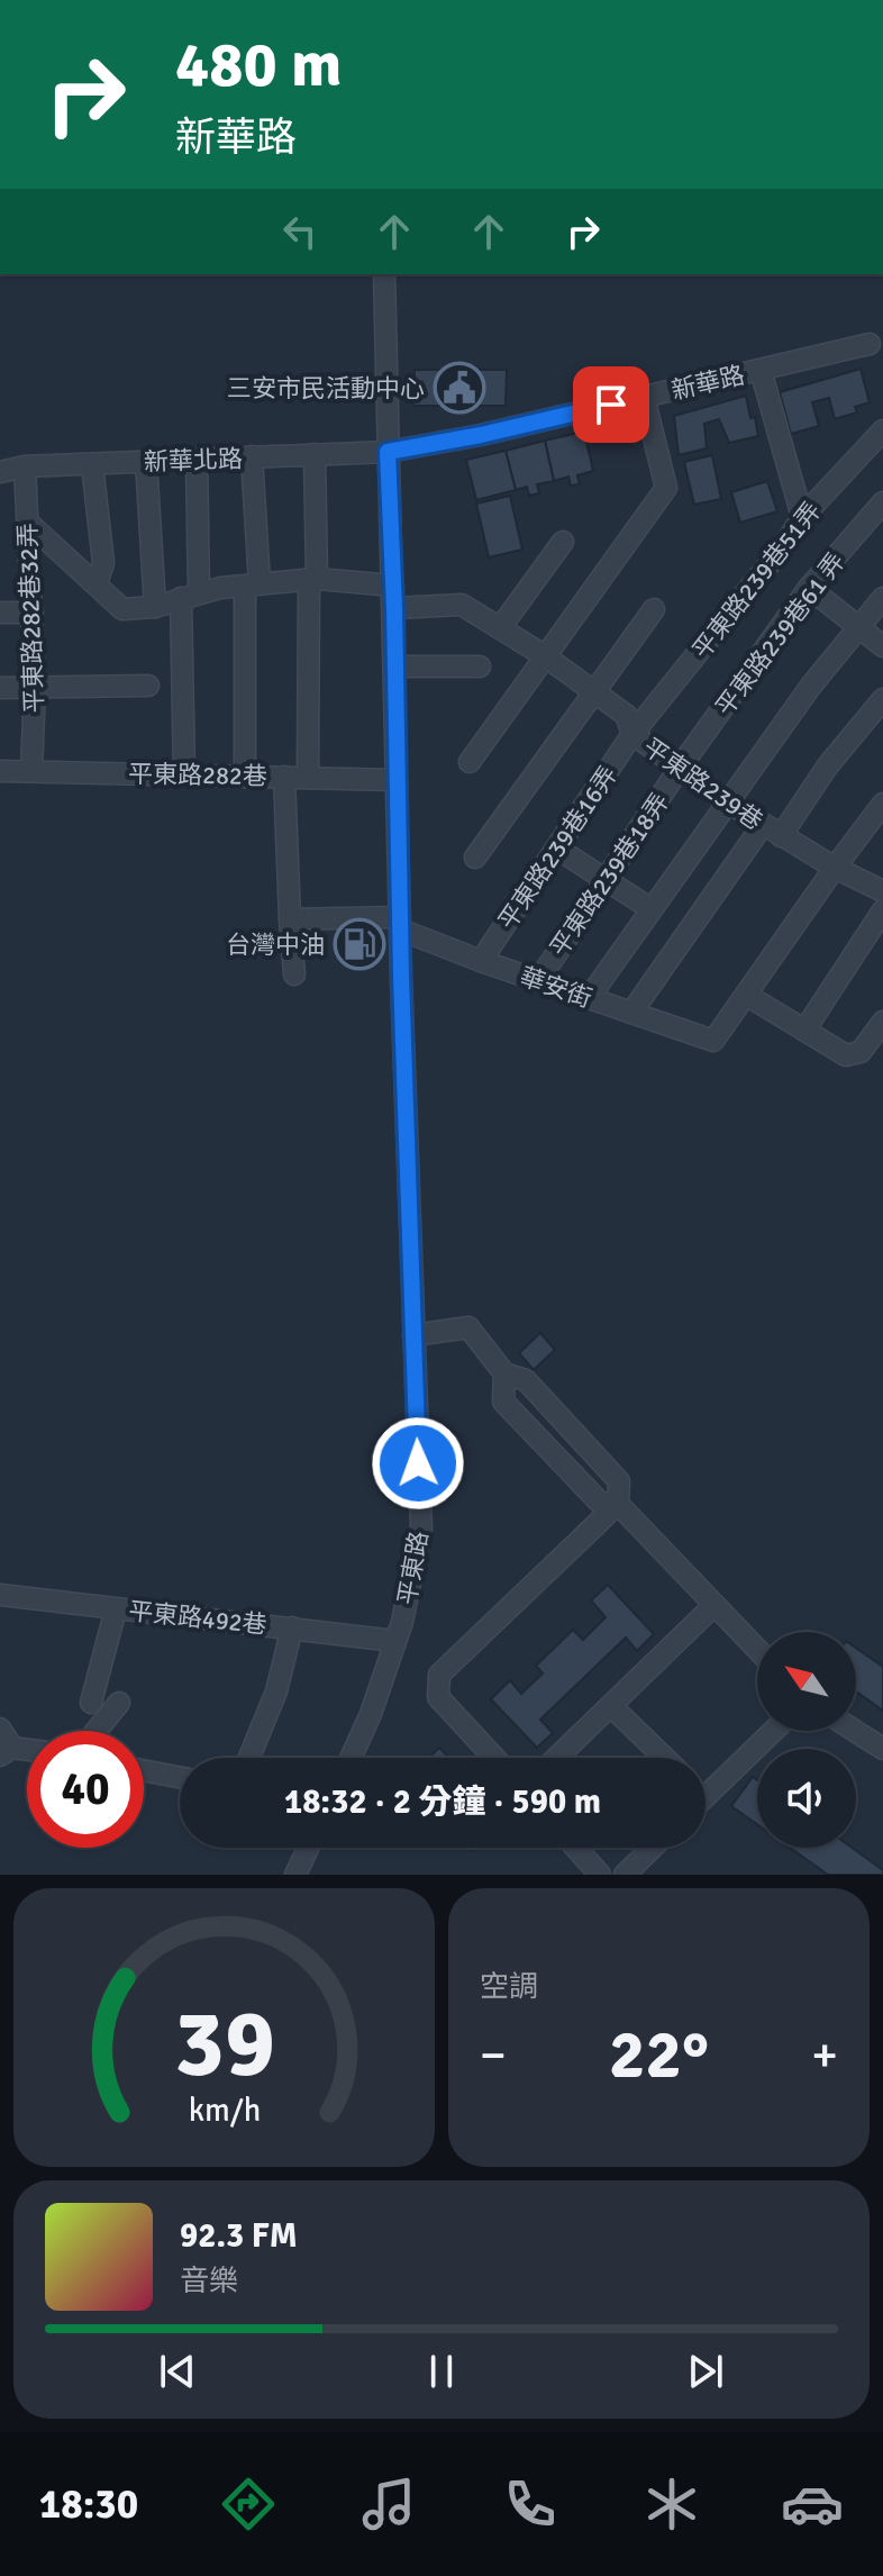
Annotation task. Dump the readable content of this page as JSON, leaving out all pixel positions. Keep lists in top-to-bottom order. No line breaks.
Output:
{"streets":{"street":["新華路","新華北路","平東路239巷51弄","平東路282巷32弄","平東路239巷61 弄","平東路282巷","平東路239巷","平東路239巷16弄","平東路239巷18弄","華安街","平東路","平東路492巷"]},"crossings":[["新華路","新華北路"],["新華路","平東路"],["新華北路","平東路282巷32弄"],["新華北路","平東路"],["平東路239巷51弄","平東路239巷"],["平東路239巷51弄","平東路239巷16弄"],["平東路282巷32弄","平東路282巷"],["平東路239巷61 弄","平東路239巷"],["平東路239巷61 弄","平東路239巷18弄"],["平東路282巷","平東路"],["平東路239巷","平東路239巷16弄"],["平東路239巷","平東路239巷18弄"],["平東路239巷","平東路"],["平東路239巷16弄","華安街"],["平東路239巷18弄","華安街"],["華安街","平東路"],["平東路","平東路492巷"]],"places":{"public building":["三安市民活動中心"],"fuel station":["台灣中油"]},"north":"top left","page":{"turn":["480 m","新華路"],"limit":"40","trip":"18:32 · 2 分鐘 · 590 m","tile":"空調","heat":["−","22°","+"],"song":["92.3 FM","音樂"],"tabs":"18:30","gauge":["39","km/h"]}}
